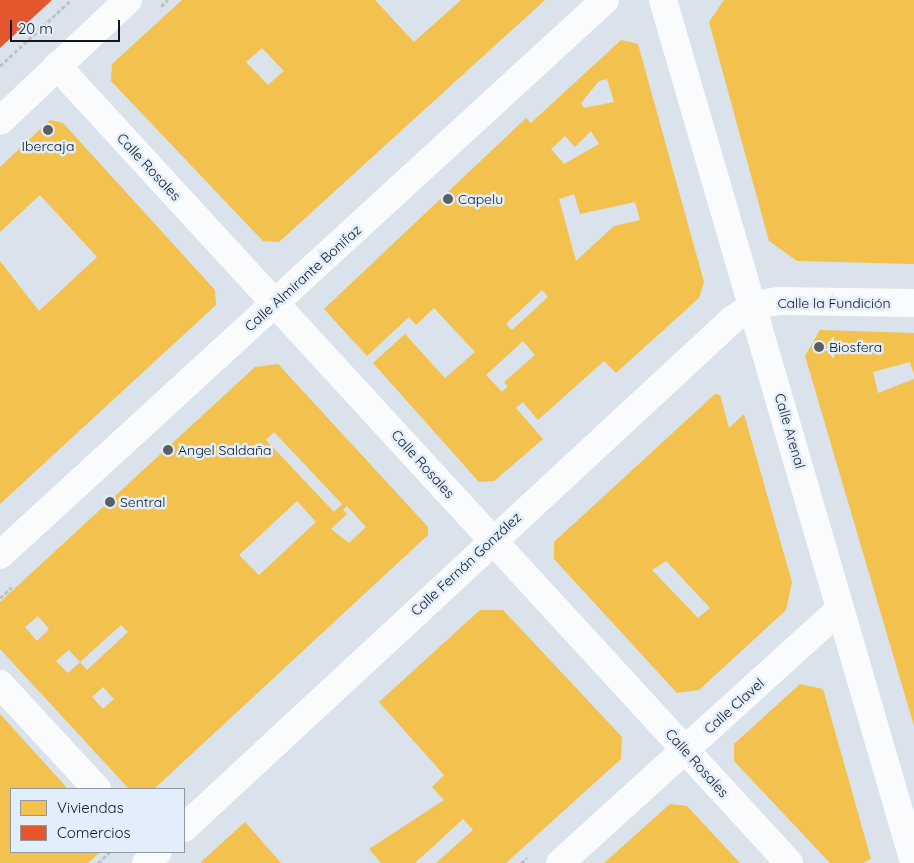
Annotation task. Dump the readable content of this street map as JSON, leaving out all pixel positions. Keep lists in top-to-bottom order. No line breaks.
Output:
{"streets":{"street":["Calle Rosales","Calle Almirante Bonifaz","Calle la Fundición","Calle Arenal","Calle Fernán González","Calle Clavel"]},"crossings":[["Calle Rosales","Calle Almirante Bonifaz"],["Calle Rosales","Calle Fernán González"],["Calle Rosales","Calle Clavel"],["Calle la Fundición","Calle Arenal"],["Calle la Fundición","Calle Fernán González"],["Calle Arenal","Calle Fernán González"],["Calle Arenal","Calle Clavel"]],"places":["Ibercaja","Capelu","Biosfera","Angel Saldaña","Sentral"],"legend":["Viviendas","Comercios"],"scale_bar":"20 m"}
